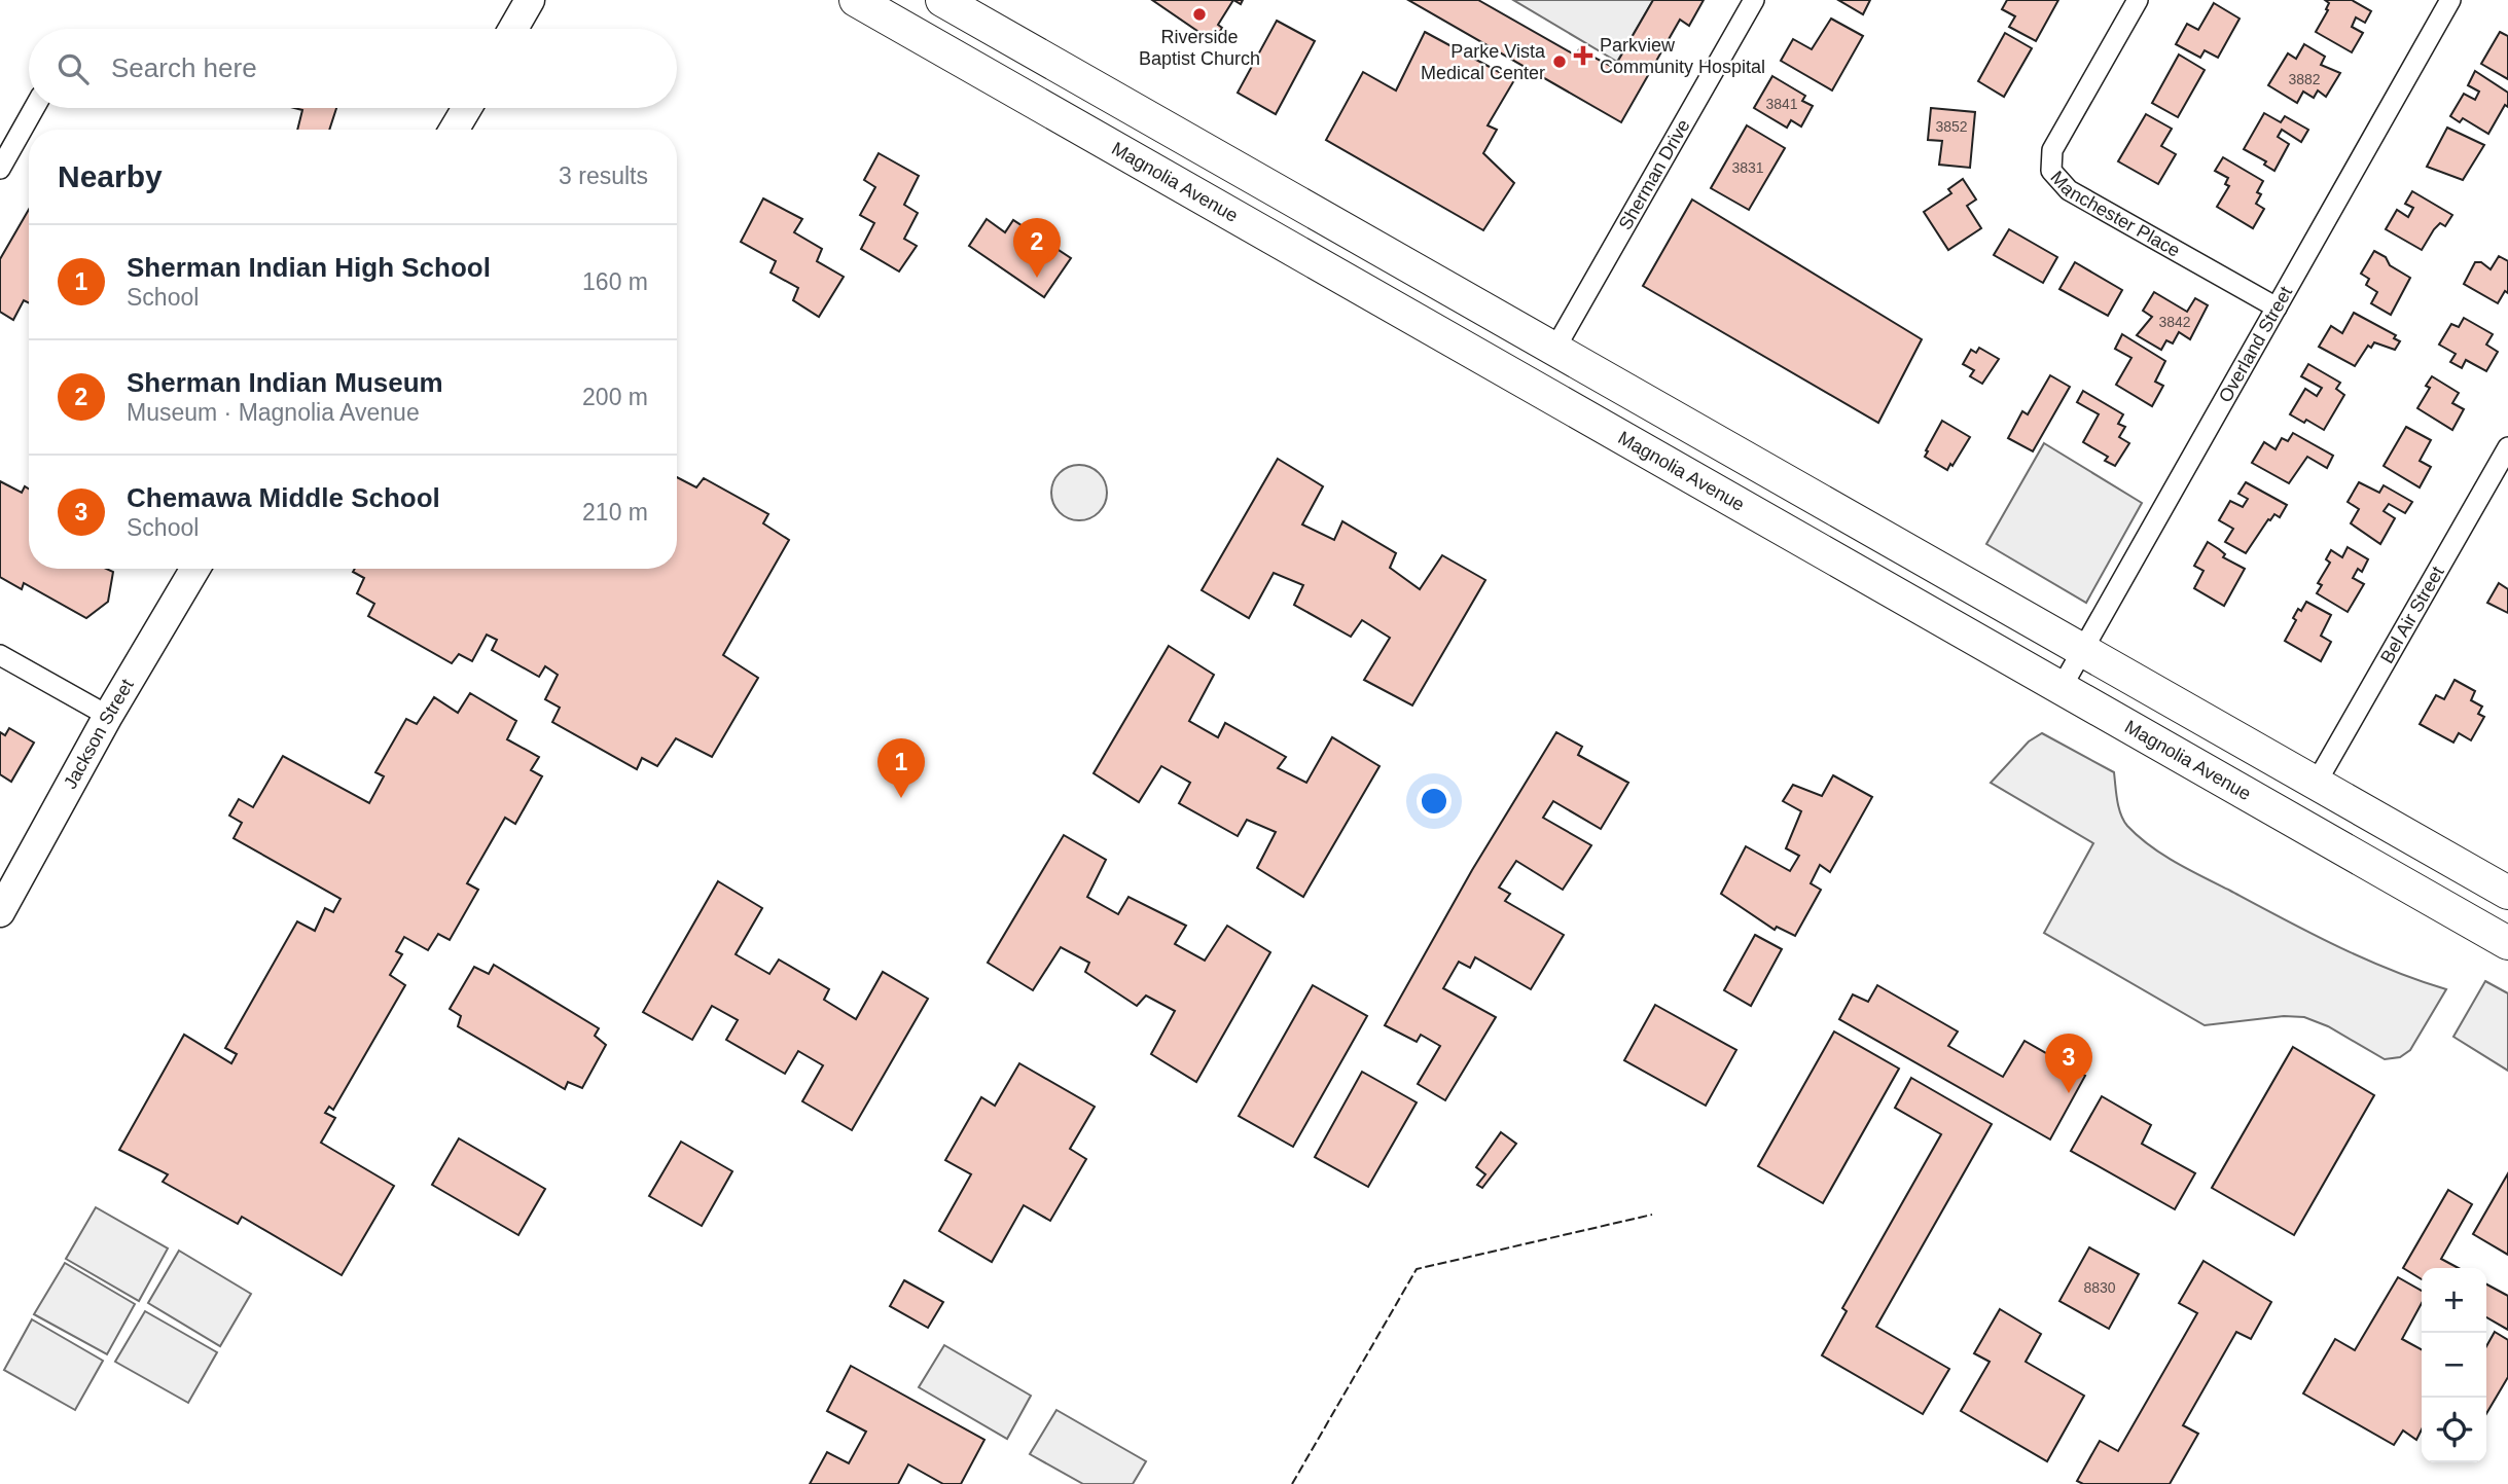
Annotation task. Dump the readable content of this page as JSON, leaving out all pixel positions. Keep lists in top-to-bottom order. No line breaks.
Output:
{"streets":{"main road":["Magnolia Avenue"],"street":["Sherman Drive","Manchester Place","Overland Street","Bel Air Street","Jackson Street"]},"crossings":[["Magnolia Avenue","Overland Street"],["Manchester Place","Overland Street"]],"places":{"other":["Riverside Baptist Church","Parke Vista Medical Center"],"health":["Parkview Community Hospital"]},"house_numbers":["3882","3841","3852","3831","3842","8830"],"page":{"search":"Search here","heading":["Nearby","3 results"],"pins":["2","1","3"],"list":[{"mark":"1","name":"Sherman Indian High School","note":"School","value":"160 m"},{"mark":"2","name":"Sherman Indian Museum","note":"Museum · Magnolia Avenue","value":"200 m"},{"mark":"3","name":"Chemawa Middle School","note":"School","value":"210 m"}],"map_buttons":["+","−"]}}
